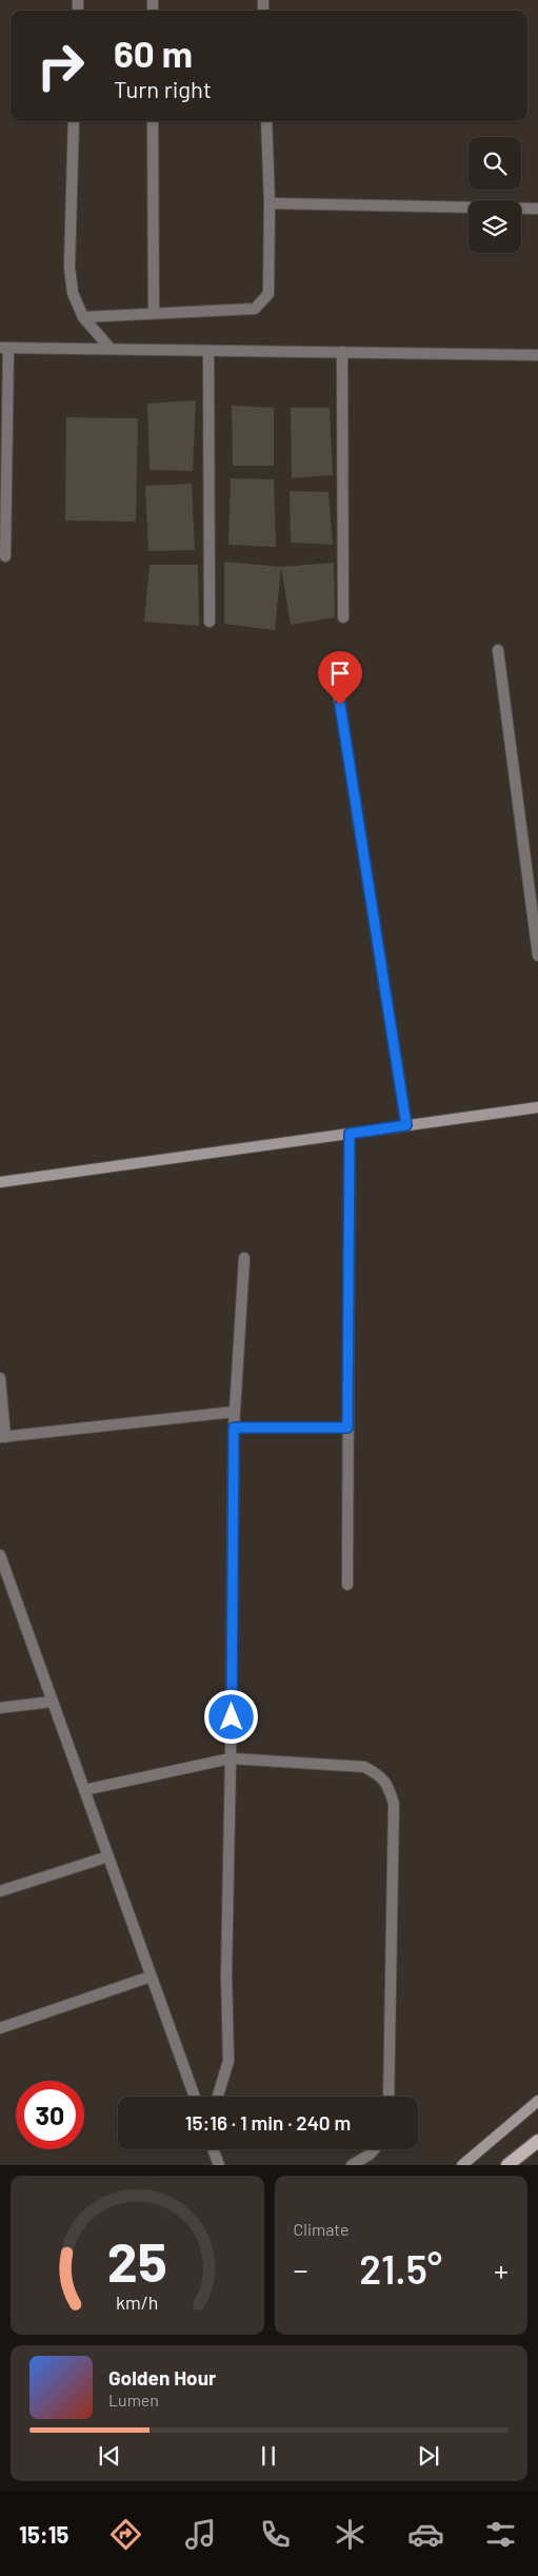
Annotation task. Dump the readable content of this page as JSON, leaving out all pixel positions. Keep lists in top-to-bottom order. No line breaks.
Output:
{"page":{"turn":["60 m","Turn right"],"limit":"30","trip":"15:16 · 1 min · 240 m","tile":"Climate","heat":["−","21.5°","+"],"song":["Golden Hour","Lumen"],"tabs":"15:15","gauge":["25","km/h"]}}
